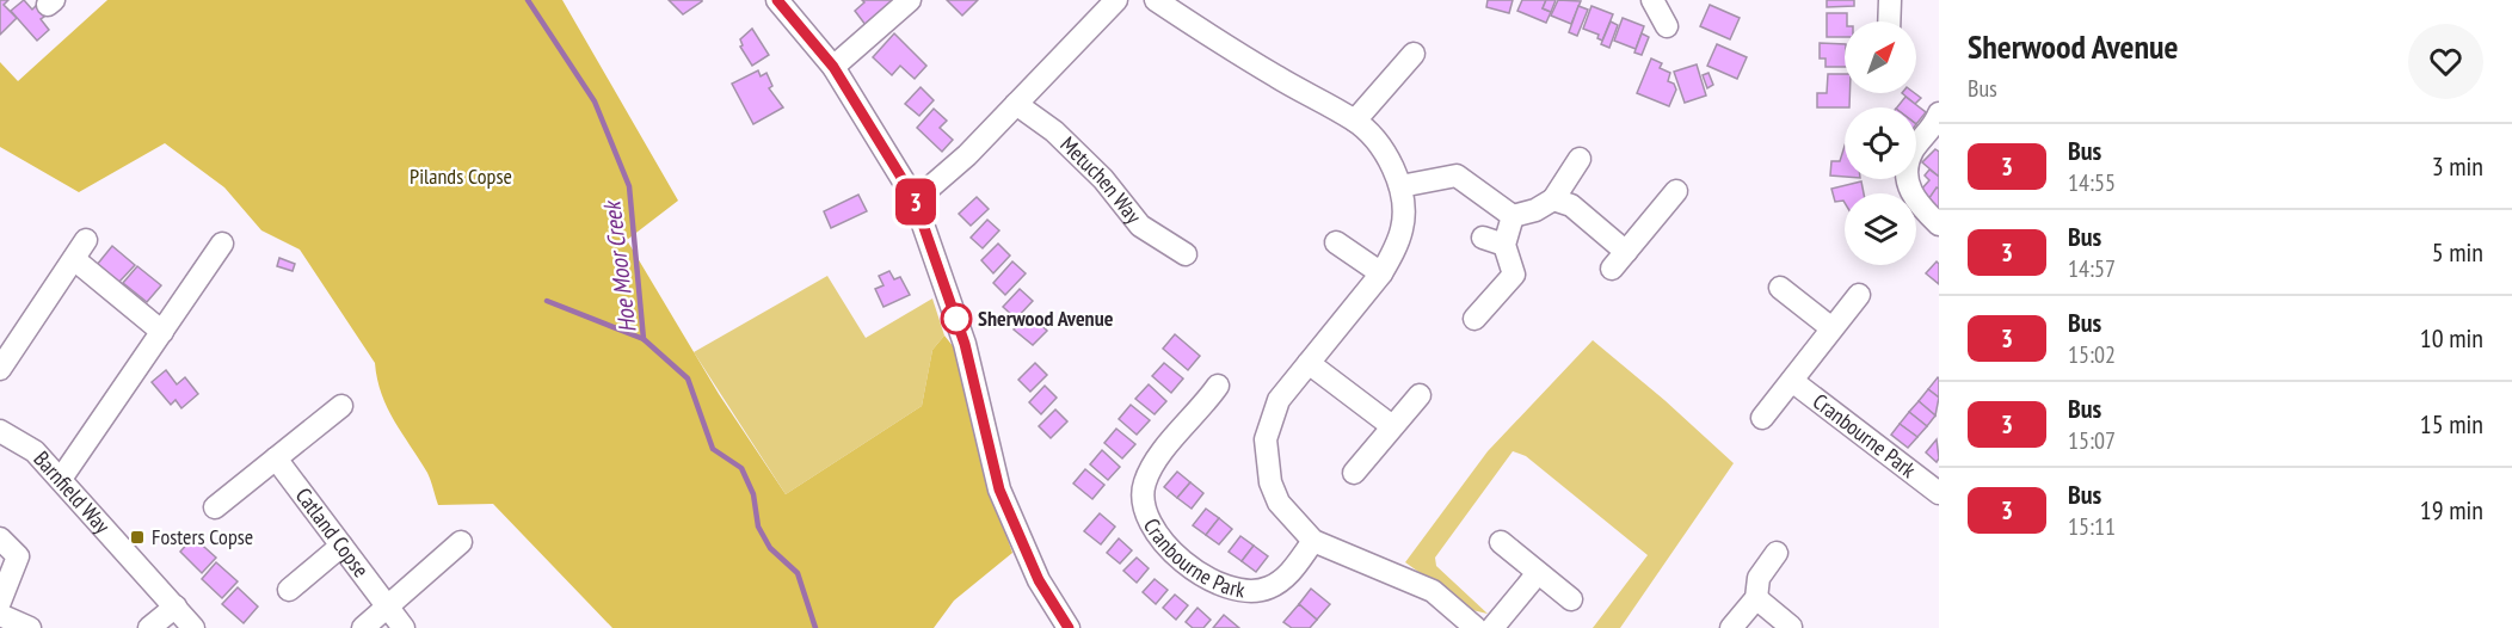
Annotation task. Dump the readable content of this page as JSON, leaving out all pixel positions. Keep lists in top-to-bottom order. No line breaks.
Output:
{"streets":{"street":["Metuchen Way","Cranbourne Park","Barnfield Way","Catland Copse"]},"water":["Hoe Moor Creek"],"parks":["Pilands Copse"],"places":{"other":["Sherwood Avenue"],"transit":["Fosters Copse"]},"lines":["bus line 3"],"north":"top right","page":{"on_map":"3","heading":["Sherwood Avenue","Bus"],"list":[{"mark":"3","name":"Bus","note":"14:55","value":"3 min"},{"mark":"3","name":"Bus","note":"14:57","value":"5 min"},{"mark":"3","name":"Bus","note":"15:02","value":"10 min"},{"mark":"3","name":"Bus","note":"15:07","value":"15 min"},{"mark":"3","name":"Bus","note":"15:11","value":"19 min"}]}}
